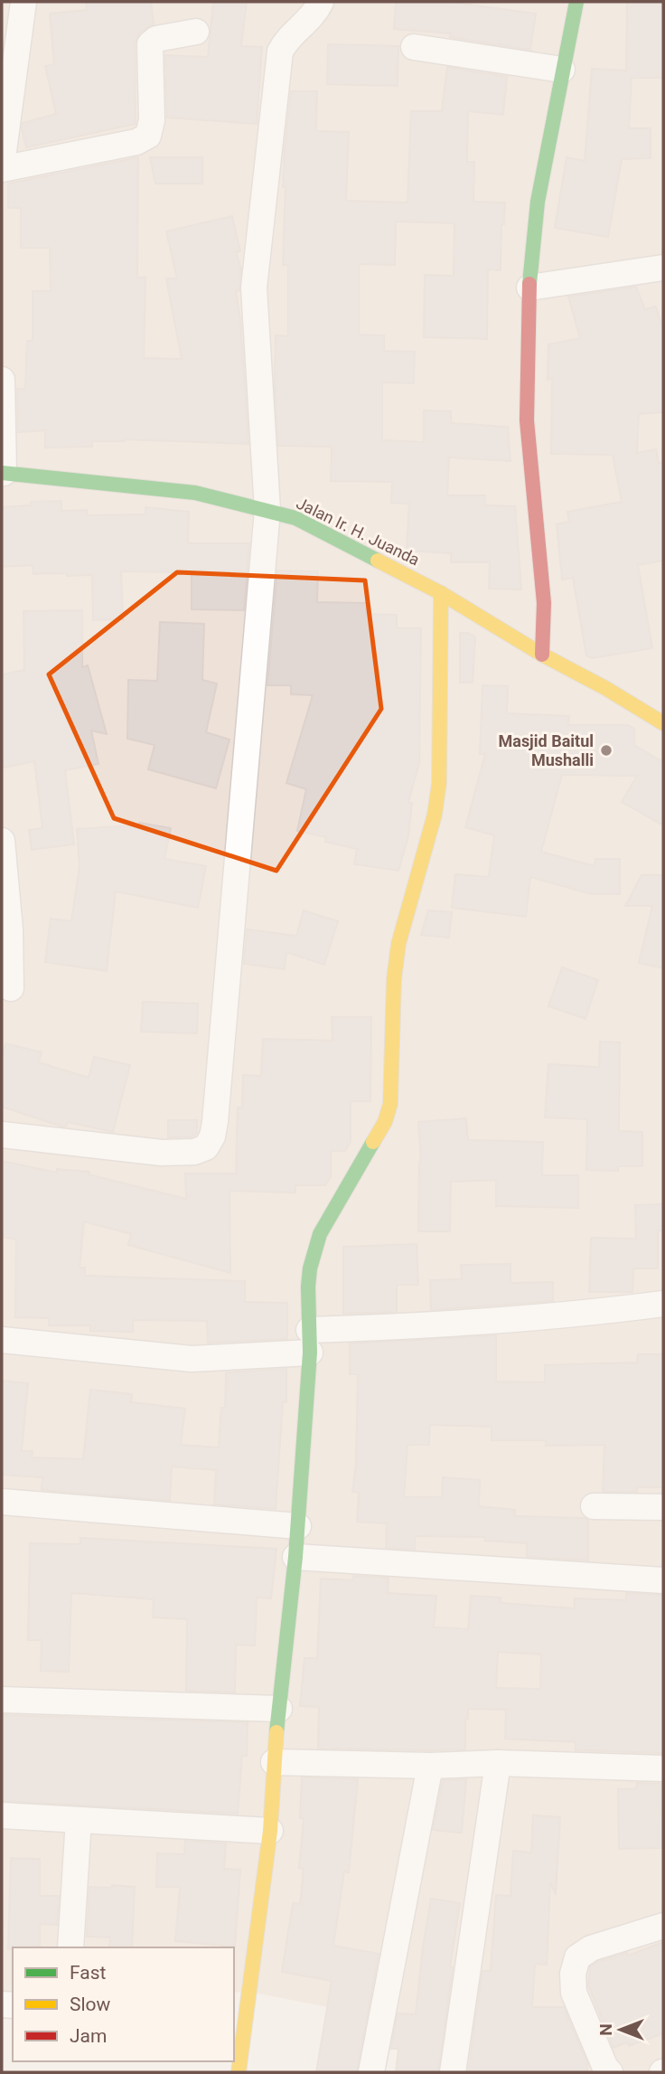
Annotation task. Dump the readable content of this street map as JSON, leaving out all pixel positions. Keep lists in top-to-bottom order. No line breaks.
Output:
{"streets":{"street":["Jalan Ir. H. Juanda"]},"places":["Masjid Baitul Mushalli"],"legend":["Fast","Slow","Jam"],"north":"left"}
